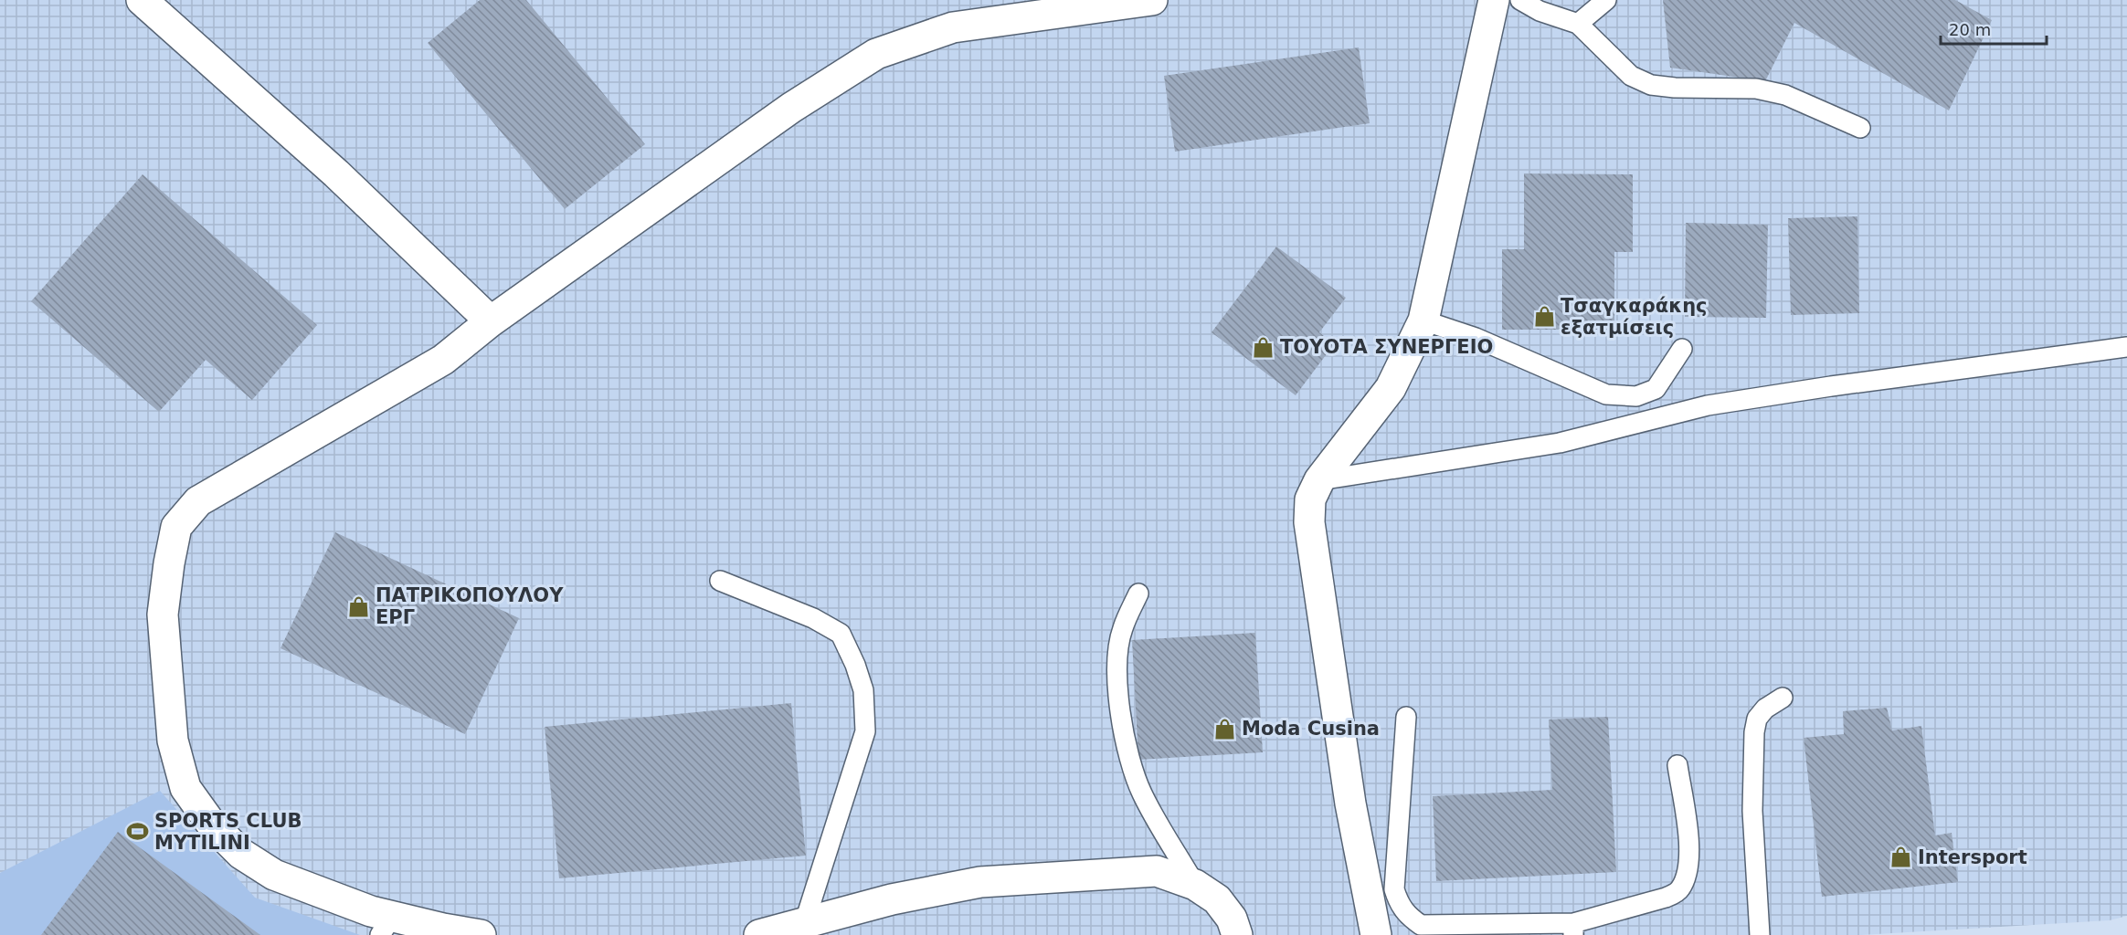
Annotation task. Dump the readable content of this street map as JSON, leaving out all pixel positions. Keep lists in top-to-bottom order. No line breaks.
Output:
{"places":{"shop":["Τσαγκαράκης εξατμίσεις","ΤΟΥΟΤΑ ΣΥΝΕΡΓΕΙΟ","ΠΑΤΡΙΚΟΠΟΥΛΟΥ ΕΡΓ","Moda Cusina","Intersport"],"sports":["SPORTS CLUB MYTILINI"]},"scale_bar":"20 m"}
